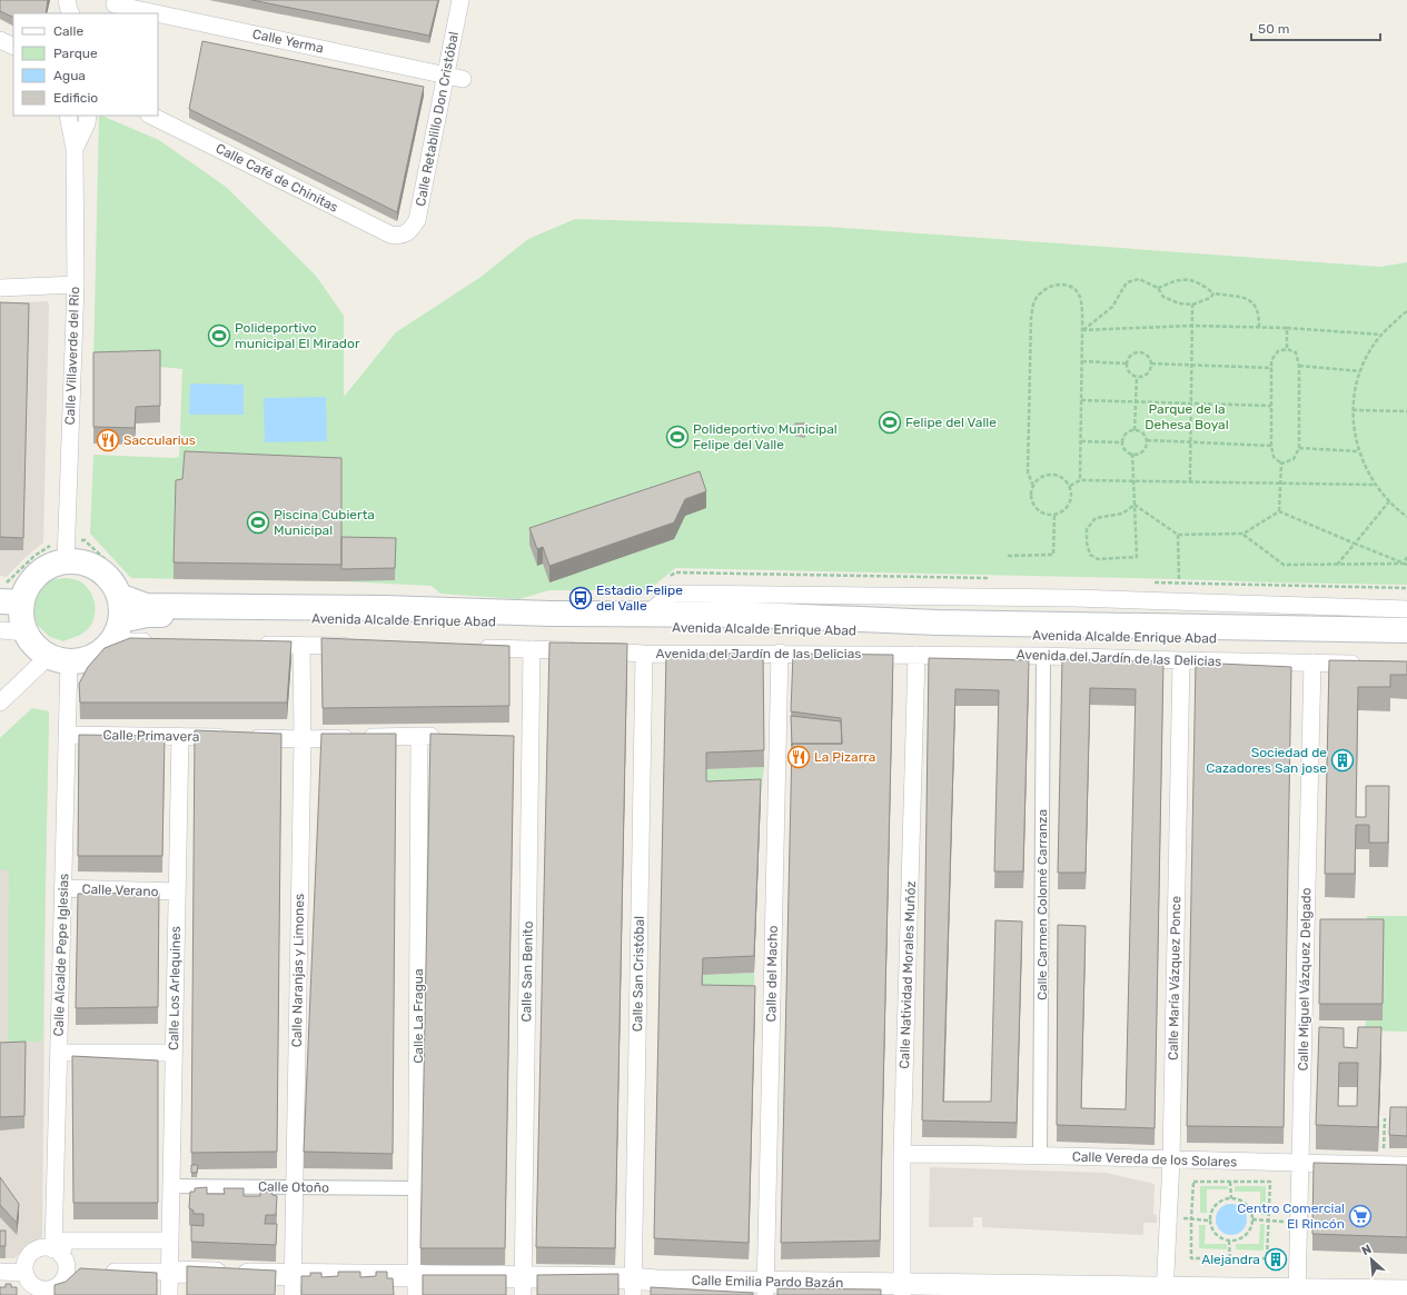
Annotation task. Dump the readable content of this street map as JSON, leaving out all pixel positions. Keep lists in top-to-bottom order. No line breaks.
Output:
{"streets":{"main road":["Avenida Alcalde Enrique Abad"],"street":["Calle Yerma","Calle Retablillo Don Cristóbal","Calle Café de Chinitas","Calle Villaverde del Rio","Avenida del Jardín de las Delicias","Calle Primavera","Calle Verano","Calle Carmen Colomé Carranza","Calle Alcalde Pepe Iglesias","Calle Naranjas y Limones","Calle San Benito","Calle San Cristóbal","Calle del Macho","Calle Natividad Morales Muñóz","Calle María Vázquez Ponce","Calle Miguel Vázquez Delgado","Calle Los Arlequines","Calle La Fragua","Calle Vereda de los Solares","Calle Otoño","Calle Emilia Pardo Bazán"]},"crossings":[["Calle Yerma","Calle Retablillo Don Cristóbal"],["Calle Retablillo Don Cristóbal","Calle Café de Chinitas"],["Calle Villaverde del Rio","Avenida Alcalde Enrique Abad"],["Calle Villaverde del Rio","Calle Alcalde Pepe Iglesias"],["Avenida Alcalde Enrique Abad","Calle Alcalde Pepe Iglesias"],["Avenida del Jardín de las Delicias","Calle Carmen Colomé Carranza"],["Avenida del Jardín de las Delicias","Calle San Benito"],["Avenida del Jardín de las Delicias","Calle San Cristóbal"],["Avenida del Jardín de las Delicias","Calle del Macho"],["Avenida del Jardín de las Delicias","Calle Natividad Morales Muñóz"],["Avenida del Jardín de las Delicias","Calle María Vázquez Ponce"],["Avenida del Jardín de las Delicias","Calle Miguel Vázquez Delgado"],["Calle Primavera","Calle Alcalde Pepe Iglesias"],["Calle Primavera","Calle Naranjas y Limones"],["Calle Primavera","Calle Los Arlequines"],["Calle Primavera","Calle La Fragua"],["Calle Verano","Calle Alcalde Pepe Iglesias"],["Calle Verano","Calle Los Arlequines"],["Calle Carmen Colomé Carranza","Calle Vereda de los Solares"],["Calle Naranjas y Limones","Calle Otoño"],["Calle Naranjas y Limones","Calle Emilia Pardo Bazán"],["Calle San Benito","Calle Emilia Pardo Bazán"],["Calle San Cristóbal","Calle Emilia Pardo Bazán"],["Calle del Macho","Calle Emilia Pardo Bazán"],["Calle Natividad Morales Muñóz","Calle Vereda de los Solares"],["Calle Natividad Morales Muñóz","Calle Emilia Pardo Bazán"],["Calle María Vázquez Ponce","Calle Vereda de los Solares"],["Calle María Vázquez Ponce","Calle Emilia Pardo Bazán"],["Calle Miguel Vázquez Delgado","Calle Vereda de los Solares"],["Calle Miguel Vázquez Delgado","Calle Emilia Pardo Bazán"],["Calle Los Arlequines","Calle Otoño"],["Calle Los Arlequines","Calle Emilia Pardo Bazán"],["Calle La Fragua","Calle Otoño"],["Calle La Fragua","Calle Emilia Pardo Bazán"]],"parks":["Parque de la Dehesa Boyal"],"places":{"sports":["Polideportivo municipal El Mirador","Felipe del Valle","Polideportivo Municipal Felipe del Valle","Piscina Cubierta Municipal"],"restaurant":["Saccularius","La Pizarra"],"bus stop":["Estadio Felipe del Valle"],"building":["Sociedad de Cazadores San jose","Alejandra"],"supermarket":["Centro Comercial El Rincón"]},"legend":["Calle","Parque","Agua","Edificio"],"scale_bar":"50 m","north":"top left"}
